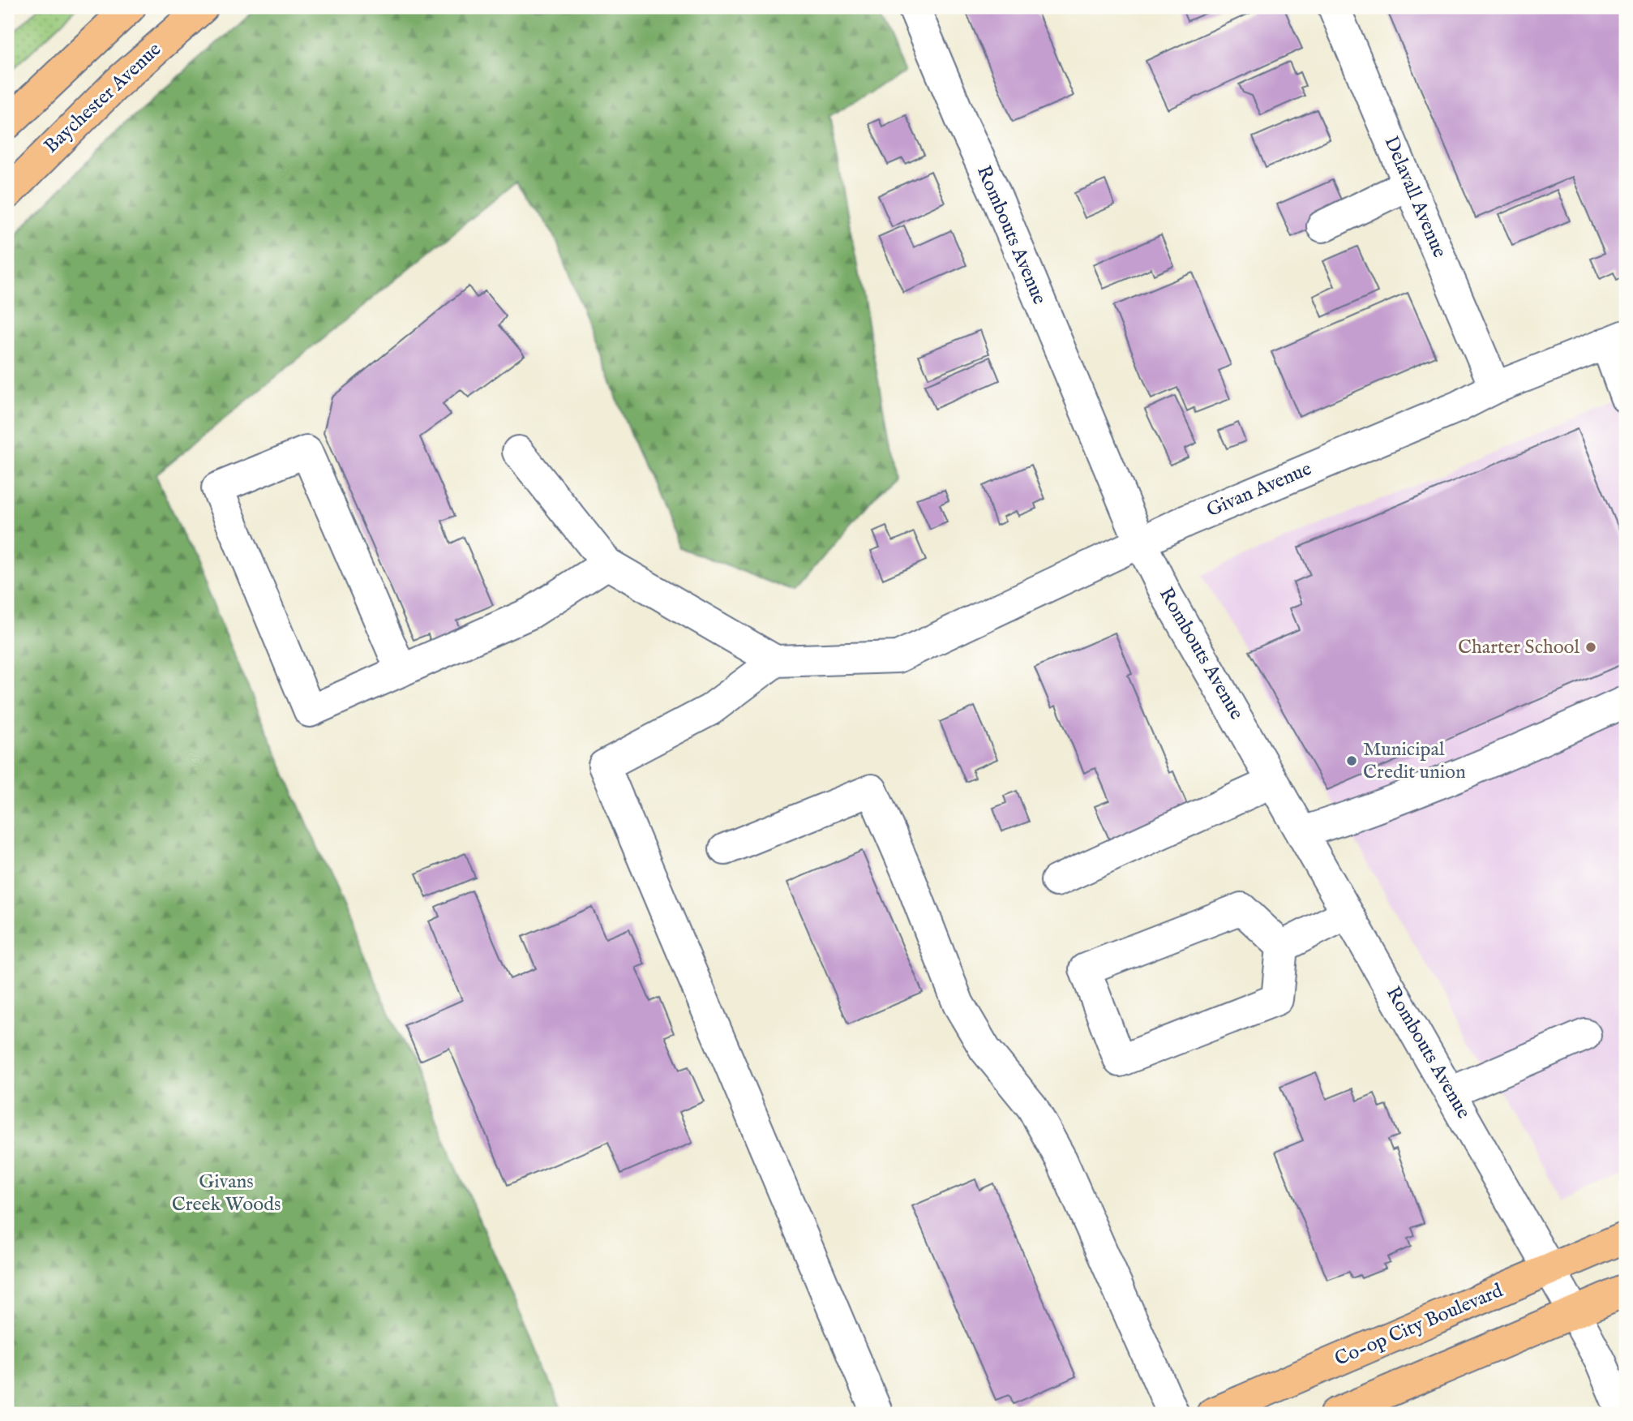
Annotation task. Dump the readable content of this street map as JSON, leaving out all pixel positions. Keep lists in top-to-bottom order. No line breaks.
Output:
{"streets":{"main road":["Baychester Avenue","Co-op City Boulevard"],"street":["Delavall Avenue","Rombouts Avenue","Givan Avenue"]},"crossings":[["Delavall Avenue","Givan Avenue"],["Rombouts Avenue","Givan Avenue"],["Rombouts Avenue","Co-op City Boulevard"]],"parks":["Givans Creek Woods"],"places":["Charter School","Municipal Credit union"]}
